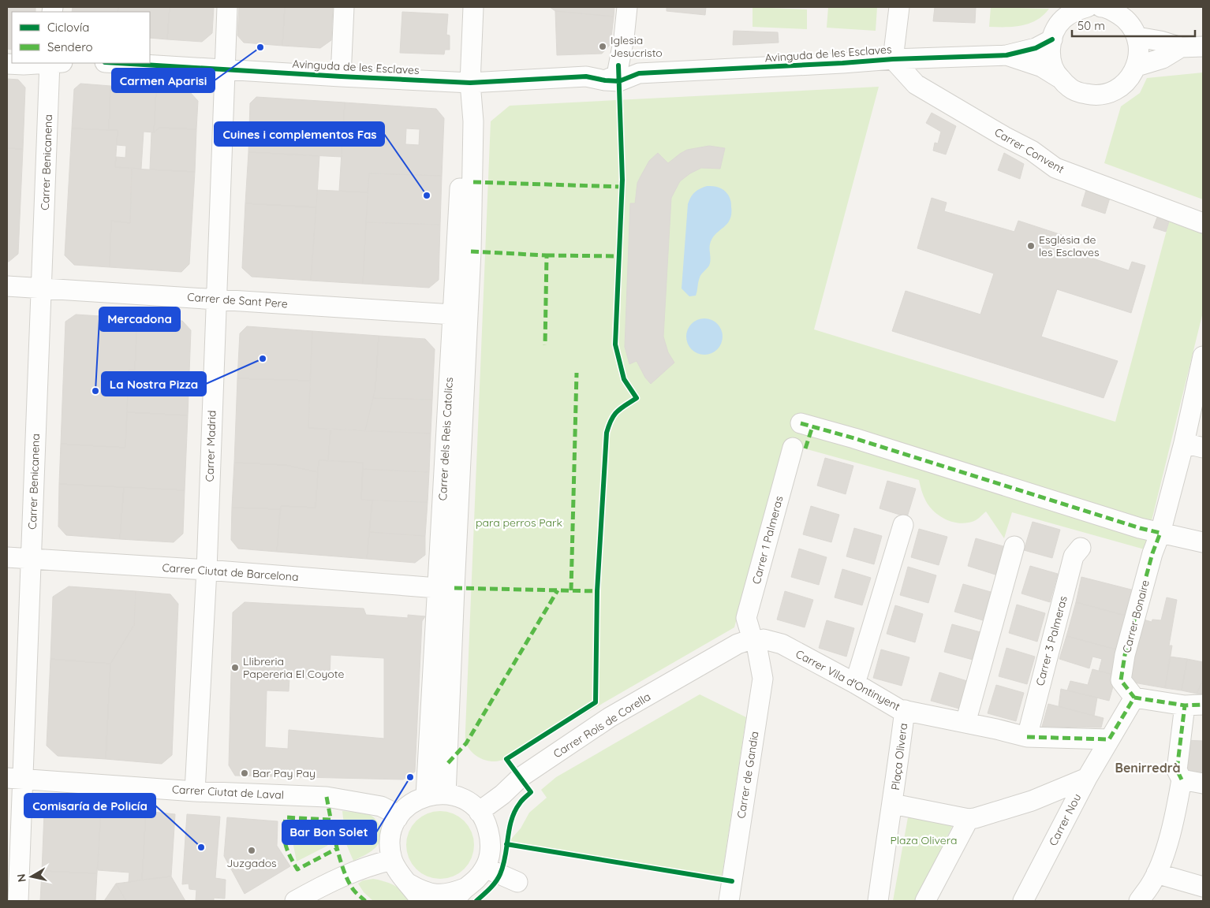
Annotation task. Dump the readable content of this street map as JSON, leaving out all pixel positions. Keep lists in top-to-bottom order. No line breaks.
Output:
{"streets":{"street":["Avinguda de les Esclaves","Carrer Convent","Carrer Benicanena","Carrer de Sant Pere","Carrer dels Reis Catolics","Carrer Madrid","Carrer 1 Palmeras","Carrer Ciutat de Barcelona","Carrer Bonaire","Carrer 3 Palmeras","Carrer Vila d'Ontinyent","Carrer Roís de Corella","Plaça Olivera","Carrer de Gandia","Carrer Ciutat de Laval","Carrer Nou"]},"crossings":[["Avinguda de les Esclaves","Carrer Convent"],["Avinguda de les Esclaves","Carrer dels Reis Catolics"],["Avinguda de les Esclaves","Carrer Madrid"],["Carrer Benicanena","Carrer de Sant Pere"],["Carrer Benicanena","Carrer Ciutat de Barcelona"],["Carrer Benicanena","Carrer Ciutat de Laval"],["Carrer de Sant Pere","Carrer dels Reis Catolics"],["Carrer de Sant Pere","Carrer Madrid"],["Carrer dels Reis Catolics","Carrer Ciutat de Barcelona"],["Carrer dels Reis Catolics","Carrer Roís de Corella"],["Carrer dels Reis Catolics","Carrer Ciutat de Laval"],["Carrer Madrid","Carrer Ciutat de Barcelona"],["Carrer Madrid","Carrer Ciutat de Laval"],["Carrer 1 Palmeras","Carrer Bonaire"],["Carrer 1 Palmeras","Carrer Vila d'Ontinyent"],["Carrer 1 Palmeras","Carrer Roís de Corella"],["Carrer 1 Palmeras","Carrer de Gandia"],["Carrer Bonaire","Carrer Nou"],["Carrer 3 Palmeras","Carrer Vila d'Ontinyent"],["Carrer Vila d'Ontinyent","Carrer Roís de Corella"],["Carrer Vila d'Ontinyent","Plaça Olivera"],["Carrer Vila d'Ontinyent","Carrer de Gandia"],["Carrer Vila d'Ontinyent","Carrer Nou"],["Carrer Roís de Corella","Carrer de Gandia"],["Carrer Roís de Corella","Carrer Ciutat de Laval"]],"districts":["Benirredrà"],"parks":["para perros Park","Plaza Olivera"],"places":["Iglesia Jesucristo","Carmen Aparisi","Cuines i complementos Fas","Església de les Esclaves","La Nostra Pizza","Mercadona","Llibreria Papereria El Coyote","Bar Pay Pay","Bar Bon Solet","Comisaría de Policía","Juzgados"],"legend":["Ciclovía","Sendero"],"scale_bar":"50 m","north":"left"}
